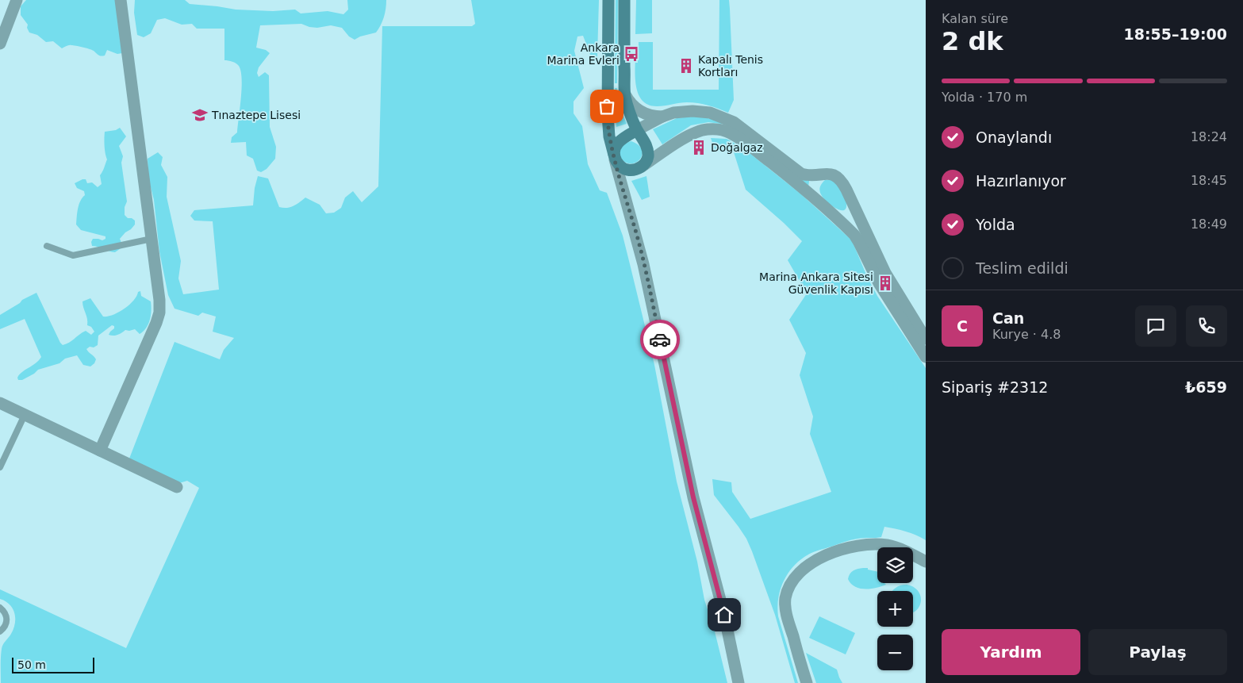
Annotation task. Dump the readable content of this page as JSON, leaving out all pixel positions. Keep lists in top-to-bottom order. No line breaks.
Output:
{"places":{"bus stop":["Ankara Marina Evleri"],"building":["Kapalı Tenis Kortları","Doğalgaz","Marina Ankara Sitesi Güvenlik Kapısı"],"school or university":["Tınaztepe Lisesi"]},"scale_bar":"50 m","page":{"heading":["2 dk","Kalan süre","18:55–19:00"],"panel":["Can","Kurye · 4.8","Sipariş #2312","₺659"],"bar":"Yolda · 170 m","list":[["Onaylandı","18:24"],["Hazırlanıyor","18:45"],["Yolda","18:49"],"Teslim edildi"],"round":"C","map_buttons":["+","−"],"buttons":["Yardım","Paylaş"],"scale":"50 m"}}
